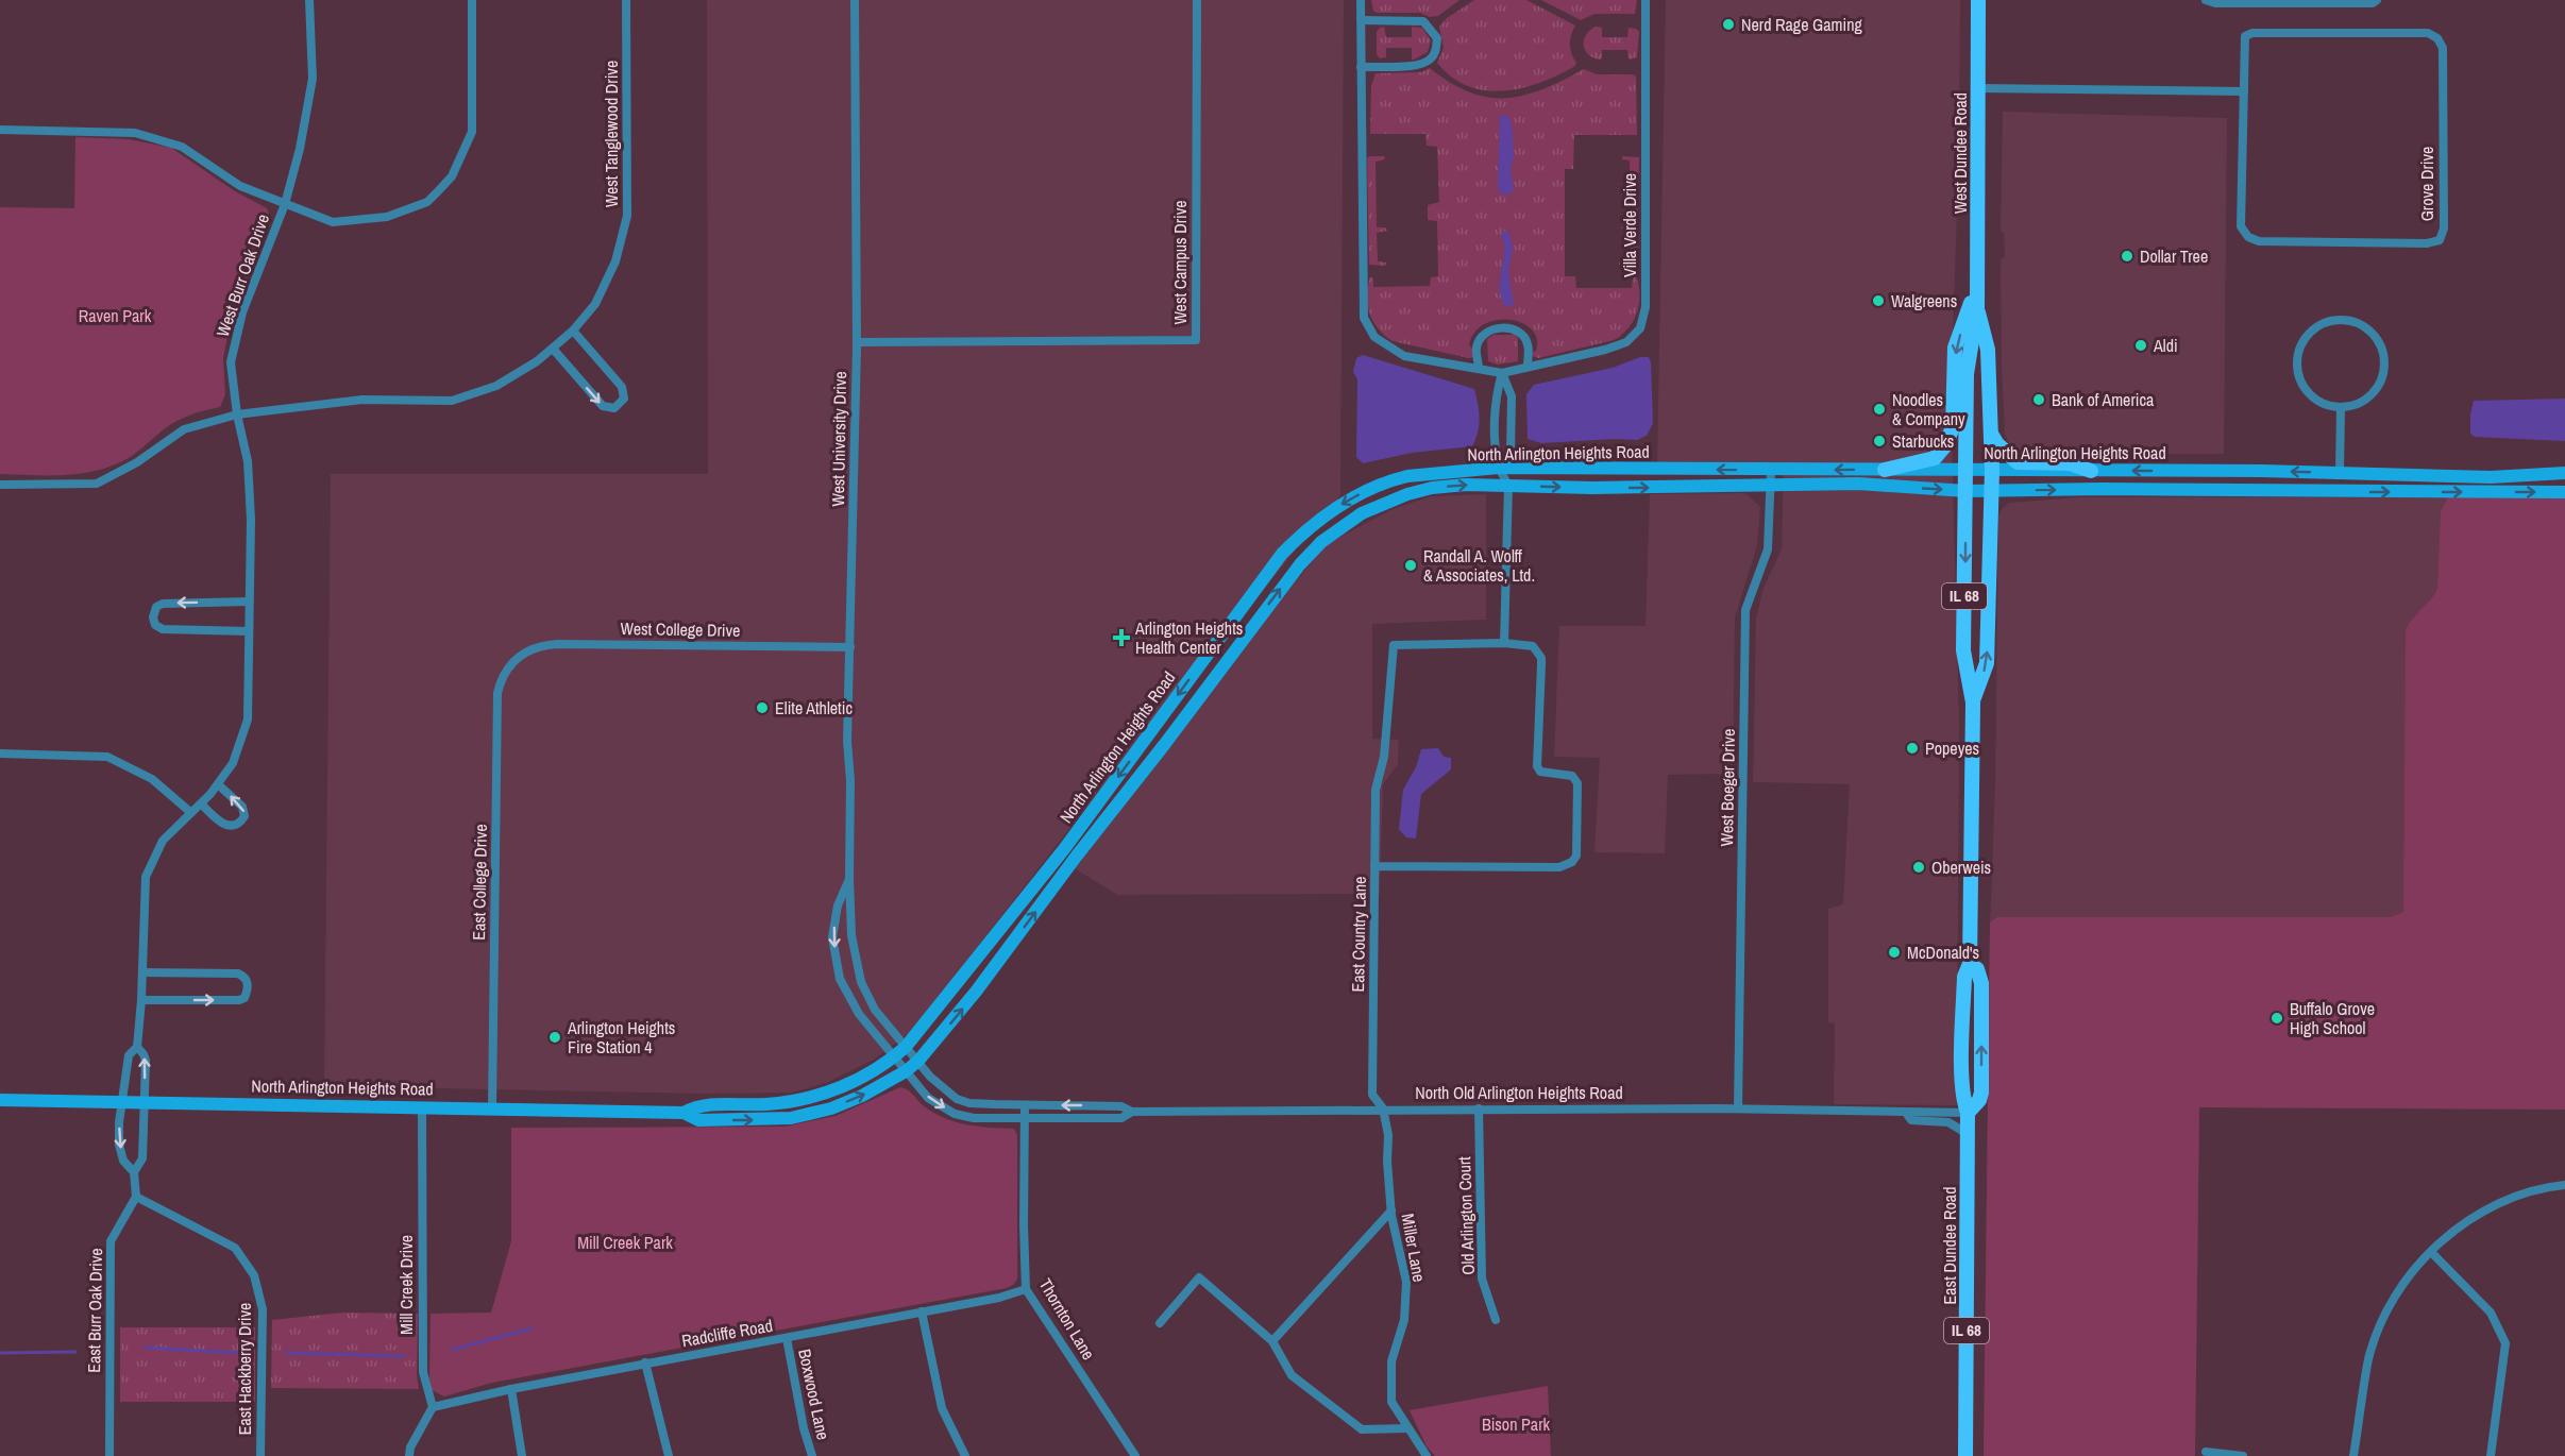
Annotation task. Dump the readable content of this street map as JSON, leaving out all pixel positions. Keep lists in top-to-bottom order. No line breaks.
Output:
{"streets":{"main road":["West Dundee Road","North Arlington Heights Road","IL 68","East Dundee Road"],"street":["West Tanglewood Drive","Grove Drive","Villa Verde Drive","West Campus Drive","West Burr Oak Drive","West University Drive","West College Drive","West Boeger Drive","East College Drive","East Country Lane","North Old Arlington Heights Road","Old Arlington Court","Miller Lane","Mill Creek Drive","East Burr Oak Drive","Thornton Lane","Radcliffe Road","East Hackberry Drive","Boxwood Lane"]},"crossings":[["West Tanglewood Drive","West Burr Oak Drive"],["West Dundee Road","North Arlington Heights Road"],["West Dundee Road","East Dundee Road"],["West Campus Drive","West University Drive"],["West University Drive","North Arlington Heights Road"],["West University Drive","West College Drive"],["West University Drive","North Old Arlington Heights Road"],["North Arlington Heights Road","West Boeger Drive"],["North Arlington Heights Road","East College Drive"],["North Arlington Heights Road","North Old Arlington Heights Road"],["North Arlington Heights Road","East Dundee Road"],["North Arlington Heights Road","Mill Creek Drive"],["West College Drive","East College Drive"],["West Boeger Drive","North Old Arlington Heights Road"],["East Country Lane","North Old Arlington Heights Road"],["East Country Lane","Miller Lane"],["North Old Arlington Heights Road","Old Arlington Court"],["North Old Arlington Heights Road","East Dundee Road"],["North Old Arlington Heights Road","Miller Lane"],["North Old Arlington Heights Road","Thornton Lane"],["Mill Creek Drive","Radcliffe Road"],["East Burr Oak Drive","East Hackberry Drive"],["Thornton Lane","Radcliffe Road"],["Radcliffe Road","Boxwood Lane"]],"parks":["Raven Park","Mill Creek Park","Bison Park"],"places":{"other":["Nerd Rage Gaming","Dollar Tree","Walgreens","Aldi","Bank of America","Noodles & Company","Starbucks","Randall A. Wolff & Associates, Ltd.","Elite Athletic","Popeyes","Oberweis","McDonald's","Buffalo Grove High School","Arlington Heights Fire Station 4"],"health":["Arlington Heights Health Center"]}}
